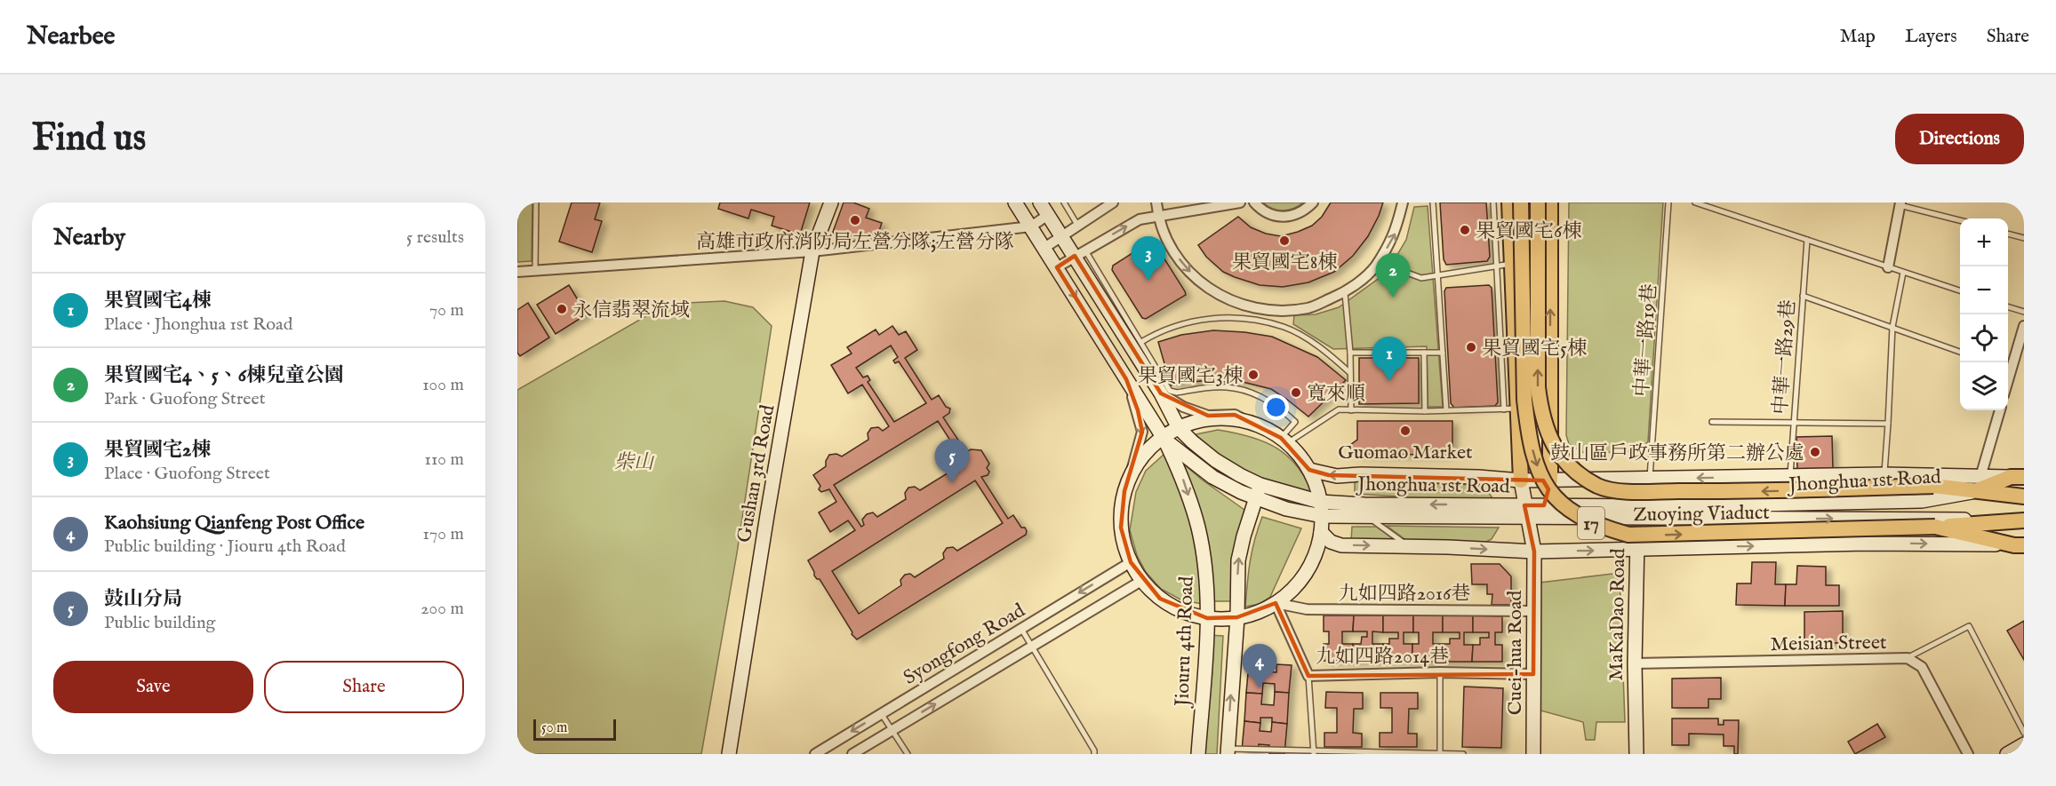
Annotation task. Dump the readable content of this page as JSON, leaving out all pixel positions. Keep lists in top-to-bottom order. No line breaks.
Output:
{"streets":{"main road":["Jhonghua 1st Road","Zuoying Viaduct","17"],"street":["Gushan 3rd Road","九如四路2016巷","MaKaDao Road","Jiouru 4th Road","Meisian Street","Syongfong Road","Cuei-hua Road","九如四路2014巷"],"lane":["中華一路19巷","中華一路29巷"]},"crossings":[["中華一路19巷","Jhonghua 1st Road"],["中華一路19巷","MaKaDao Road"],["中華一路29巷","Jhonghua 1st Road"],["Jhonghua 1st Road","Zuoying Viaduct"],["Jhonghua 1st Road","17"],["Jhonghua 1st Road","MaKaDao Road"],["Jhonghua 1st Road","Jiouru 4th Road"],["Jhonghua 1st Road","Cuei-hua Road"],["Zuoying Viaduct","17"],["九如四路2016巷","Cuei-hua Road"],["九如四路2016巷","九如四路2014巷"],["MaKaDao Road","Meisian Street"],["Cuei-hua Road","九如四路2014巷"]],"parks":["柴山"],"places":["高雄市政府消防局左營分隊;左營分隊","果貿國宅6棟","果貿國宅8棟","永信翡翠流域","果貿國宅5棟","果貿國宅3棟","寬來順","Guomao Market","鼓山區戶政事務所第二辦公處"],"scale_bar":"50 m","page":{"header":"Nearbee","nav":["Map","Layers","Share"],"buttons":["Directions",["Save","Share"]],"title":"Find us","heading":["Nearby","5 results"],"map_buttons":["+","−"],"pins":["3","2","1","5","4"],"list":[{"mark":"1","name":"果貿國宅4棟","note":"Place · Jhonghua 1st Road","value":"70 m"},{"mark":"2","name":"果貿國宅4、5、6棟兒童公園","note":"Park · Guofong Street","value":"100 m"},{"mark":"3","name":"果貿國宅2棟","note":"Place · Guofong Street","value":"110 m"},{"mark":"4","name":"Kaohsiung Qianfeng Post Office","note":"Public building · Jiouru 4th Road","value":"170 m"},{"mark":"5","name":"鼓山分局","note":"Public building","value":"200 m"}],"scale":"50 m"}}
